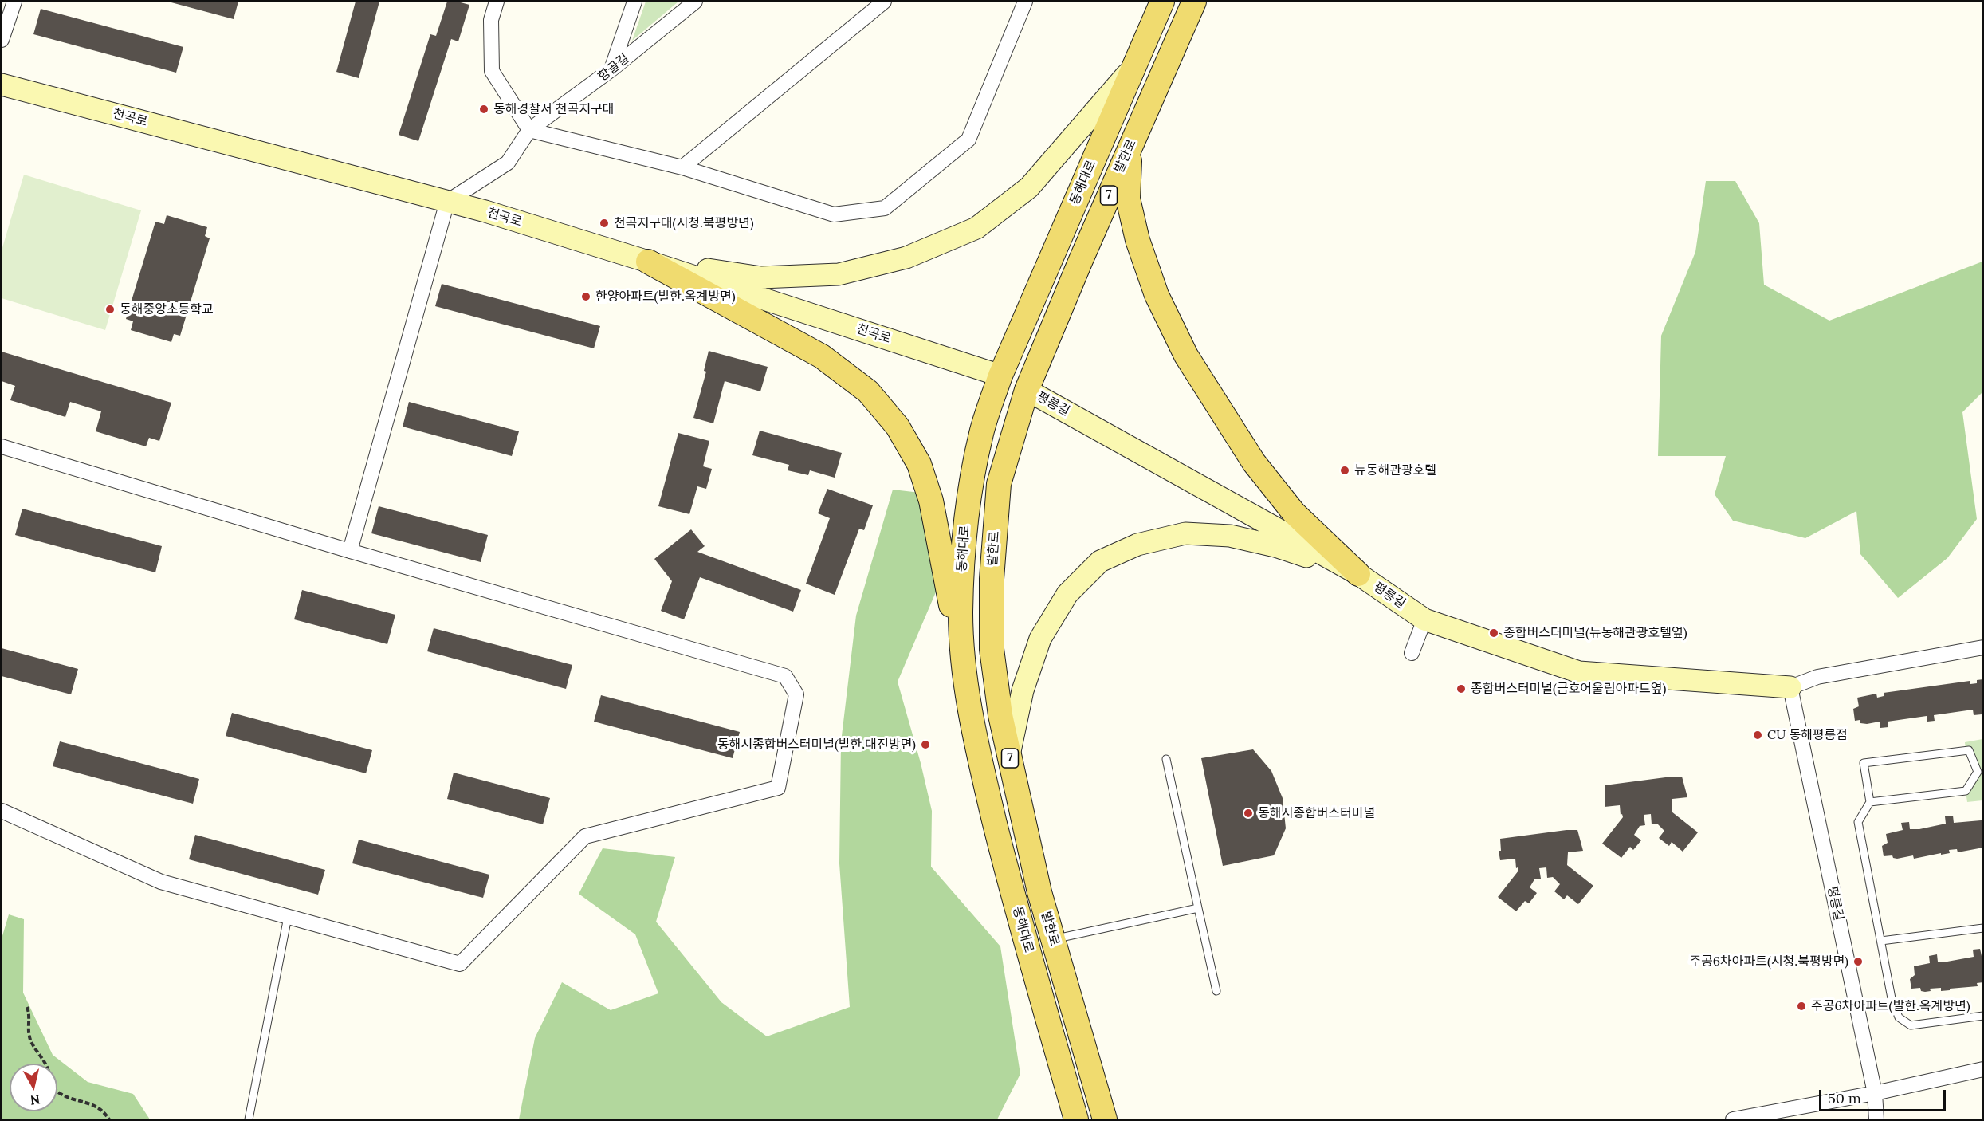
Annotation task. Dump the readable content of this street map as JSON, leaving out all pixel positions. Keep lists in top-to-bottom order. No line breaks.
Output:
{"streets":{"main road":["발한로","동해대로","7"],"street":["항골길","천곡로","평릉길"]},"crossings":[["천곡로","동해대로"],["발한로","평릉길"]],"places":["동해경찰서 천곡지구대","천곡지구대(시청.북평방면)","한양아파트(발한.옥계방면)","동해중앙초등학교","뉴동해관광호텔","종합버스터미널(뉴동해관광호텔옆)","종합버스터미널(금호어울림아파트옆)","CU 동해평릉점","동해시종합버스터미널(발한.대진방면)","동해시종합버스터미널","주공6차아파트(시청.북평방면)","주공6차아파트(발한.옥계방면)"],"scale_bar":"50 m","north":"bottom"}
